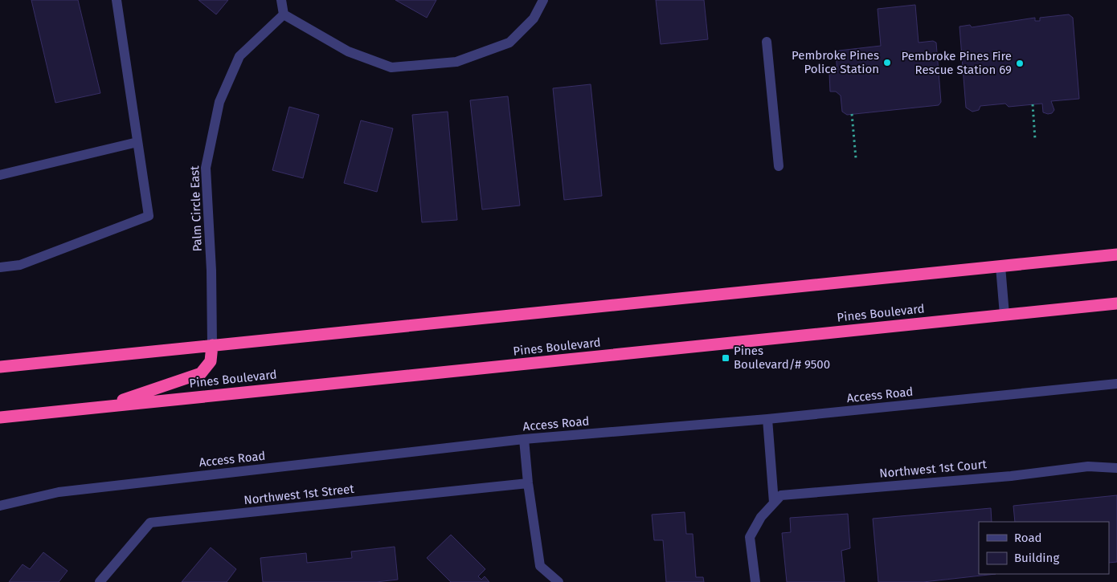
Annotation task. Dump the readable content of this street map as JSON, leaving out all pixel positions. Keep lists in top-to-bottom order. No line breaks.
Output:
{"streets":{"highway":["Pines Boulevard"],"street":["Palm Circle East","Access Road","Northwest 1st Court","Northwest 1st Street"]},"places":{"other":["Pembroke Pines Police Station","Pembroke Pines Fire Rescue Station 69"],"transit":["Pines Boulevard/# 9500"]},"legend":["Road","Building"]}
